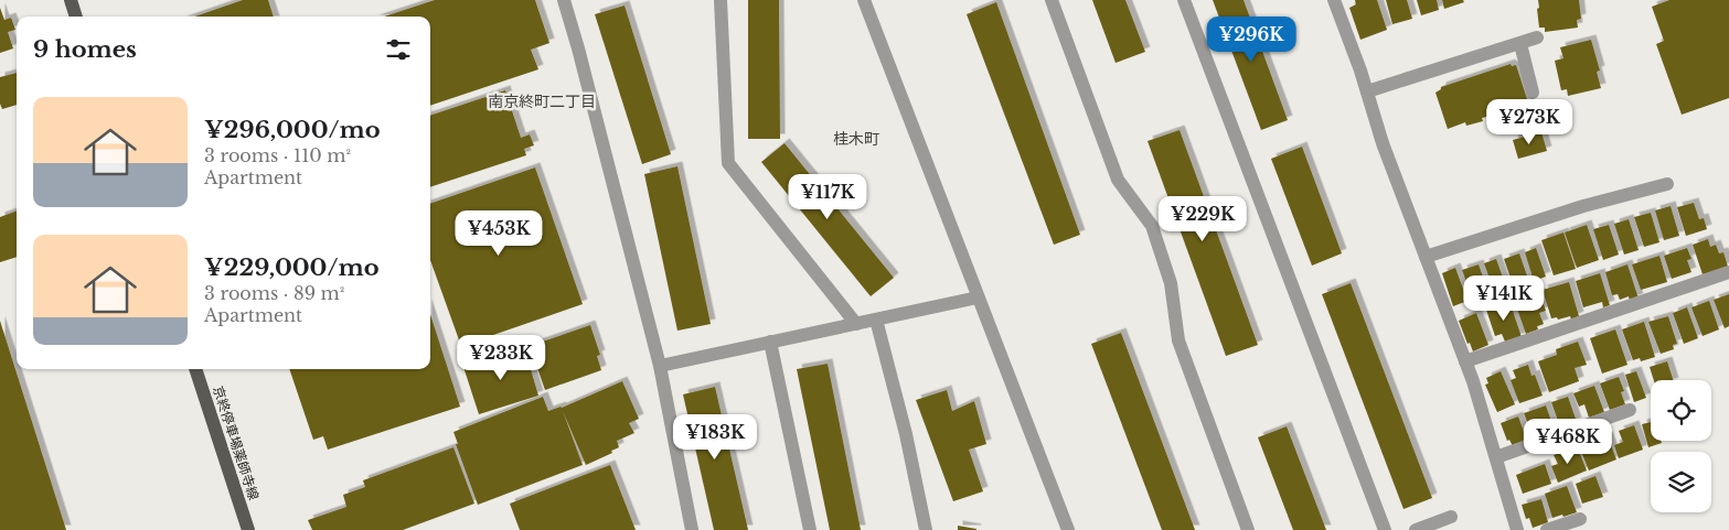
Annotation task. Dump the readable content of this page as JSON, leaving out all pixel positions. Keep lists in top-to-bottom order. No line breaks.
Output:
{"streets":{"main road":["京終停車場薬師寺線"]},"districts":["南京終町二丁目","桂木町"],"page":{"price":["¥296K","¥273K","¥117K","¥229K","¥453K","¥141K","¥233K","¥183K","¥468K"],"heading":"9 homes","list":[{"name":"¥296,000/mo","note":"3 rooms · 110 m² · Apartment"},{"name":"¥229,000/mo","note":"3 rooms · 89 m² · Apartment"}]}}
